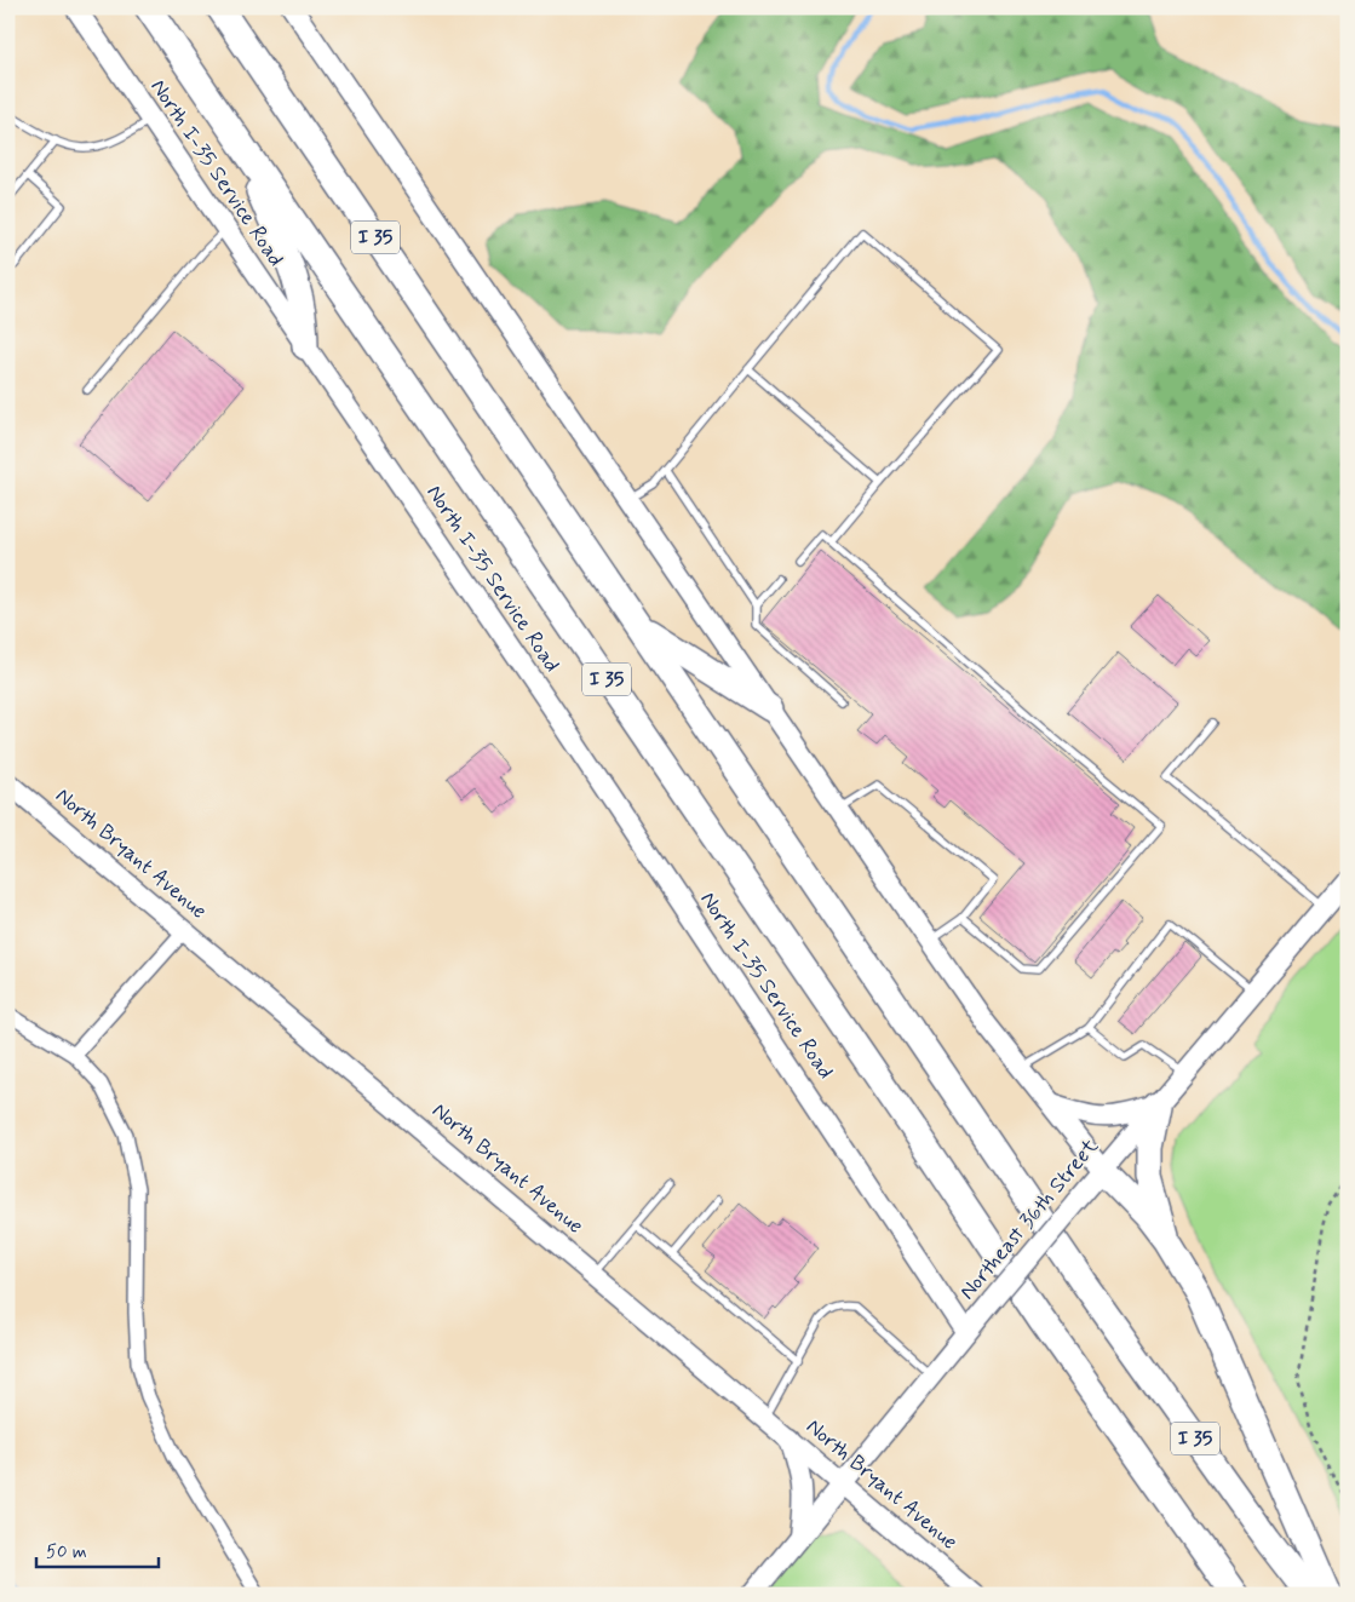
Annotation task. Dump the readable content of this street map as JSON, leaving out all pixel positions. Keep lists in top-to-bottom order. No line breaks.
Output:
{"streets":{"highway":["I 35"],"main road":["North I-35 Service Road","North Bryant Avenue","Northeast 36th Street"]},"crossings":[["North I-35 Service Road","Northeast 36th Street"],["North Bryant Avenue","Northeast 36th Street"]],"scale_bar":"50 m"}
